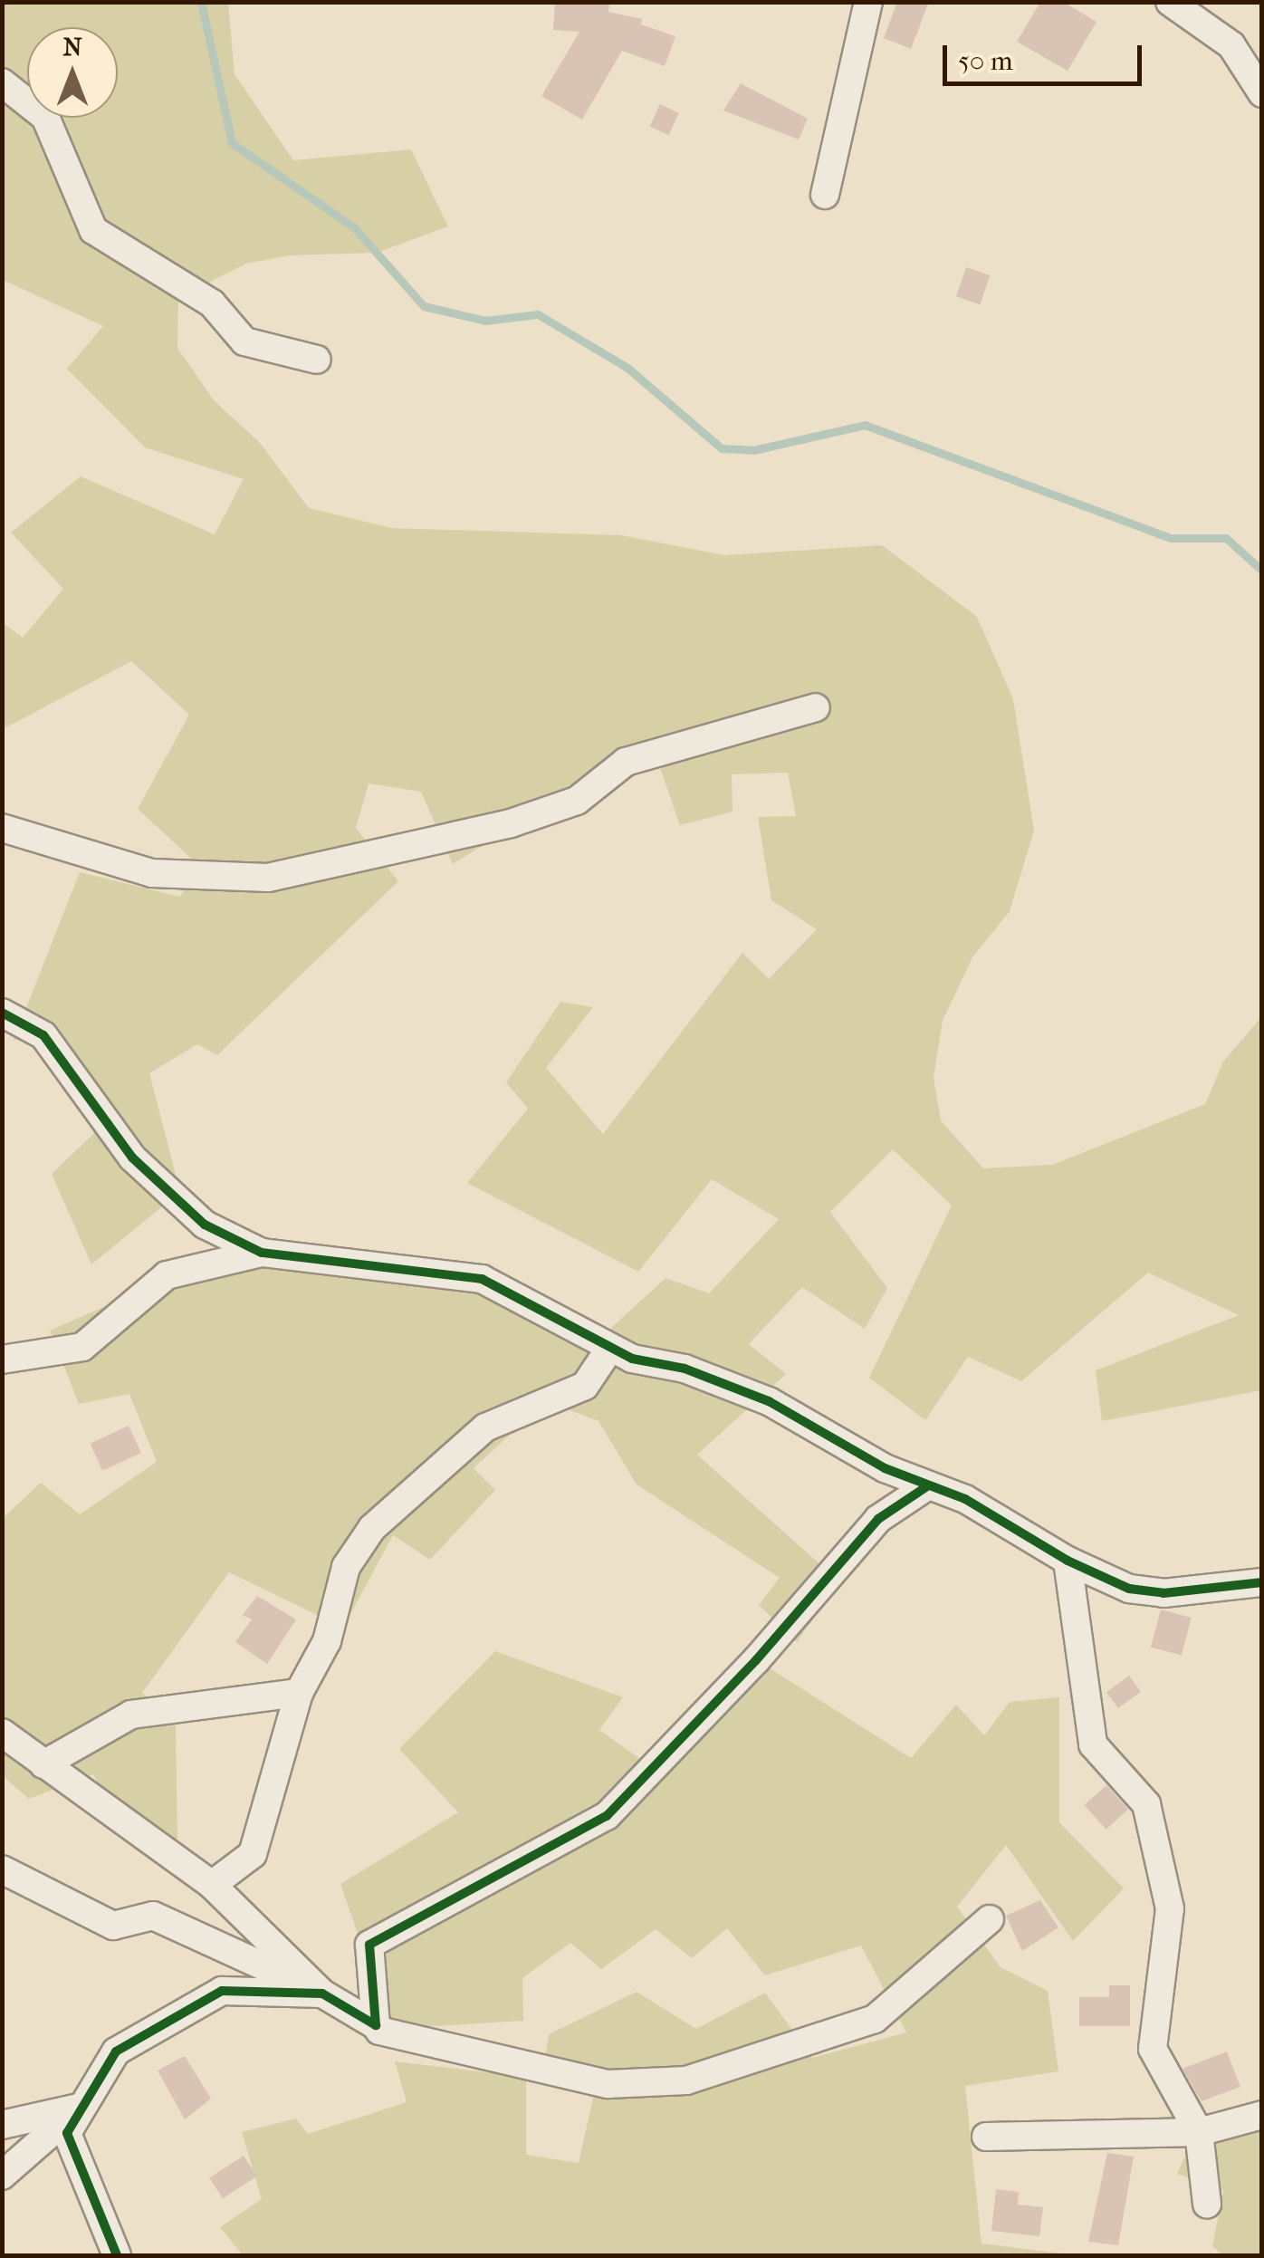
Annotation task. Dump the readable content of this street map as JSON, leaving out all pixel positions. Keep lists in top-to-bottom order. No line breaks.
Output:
{"scale_bar":"50 m","north":"top"}
